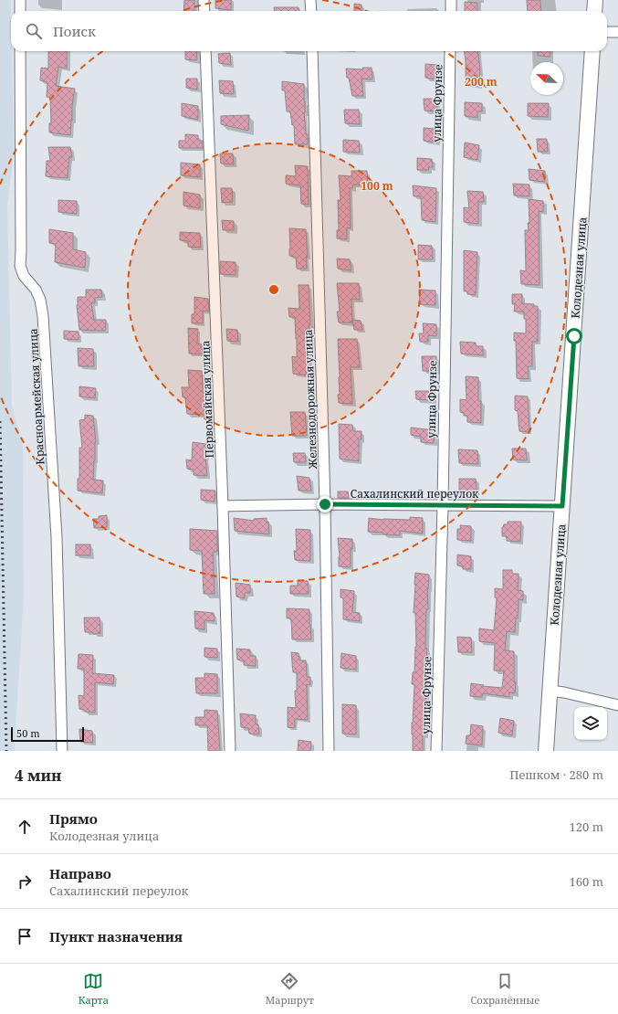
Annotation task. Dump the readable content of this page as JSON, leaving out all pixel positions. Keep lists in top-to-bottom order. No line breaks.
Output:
{"streets":{"main road":["Колодезная улица"],"street":["улица Фрунзе","Красноармейская улица","Первомайская улица","Железнодорожная улица","Сахалинский переулок"]},"crossings":[["улица Фрунзе","Сахалинский переулок"],["Колодезная улица","Сахалинский переулок"],["Первомайская улица","Сахалинский переулок"],["Железнодорожная улица","Сахалинский переулок"]],"scale_bar":"50 m","north":"top left","page":{"search":"Поиск","scale":"50 m","heading":["4 мин","Пешком · 280 m"],"list":[["Прямо","Колодезная улица","120 m"],["Направо","Сахалинский переулок","160 m"],"Пункт назначения"],"nav":["Карта","Маршрут","Сохранённые"]},"rings":["200 m","100 m"]}
